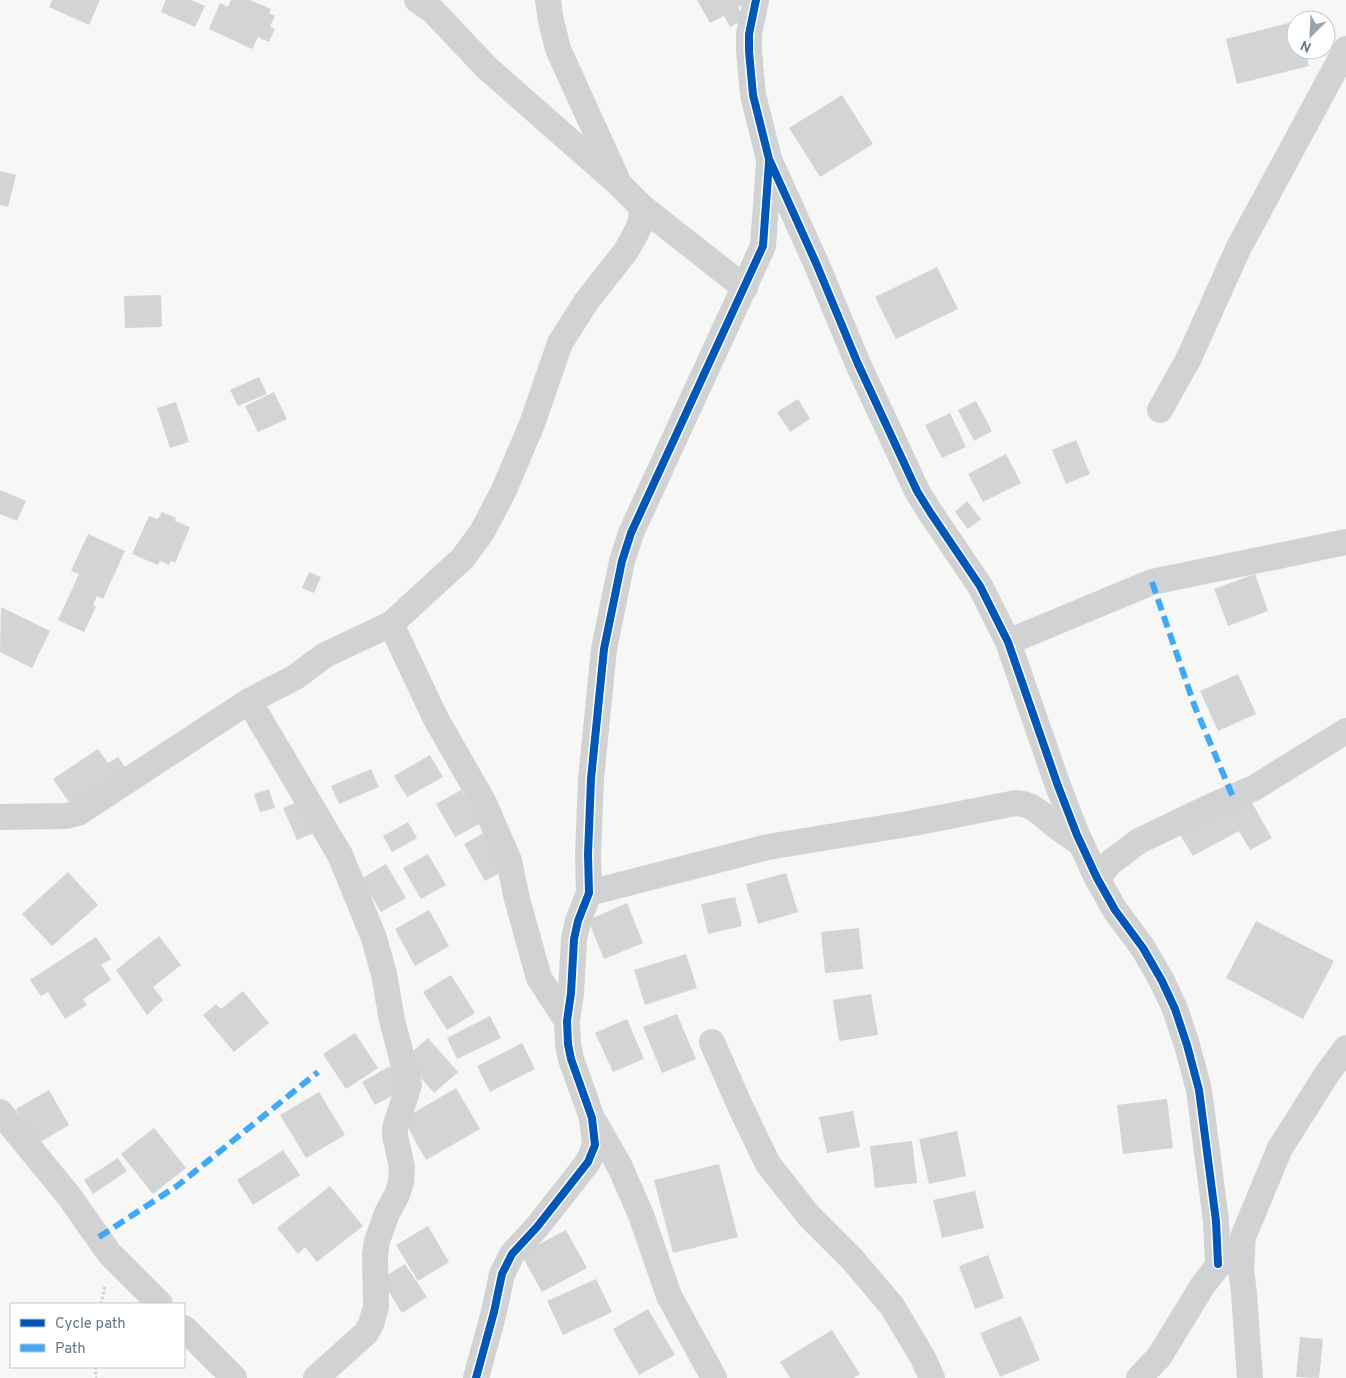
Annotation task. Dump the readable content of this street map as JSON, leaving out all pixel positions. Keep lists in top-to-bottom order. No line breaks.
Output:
{"legend":["Cycle path","Path"],"north":"bottom left"}
